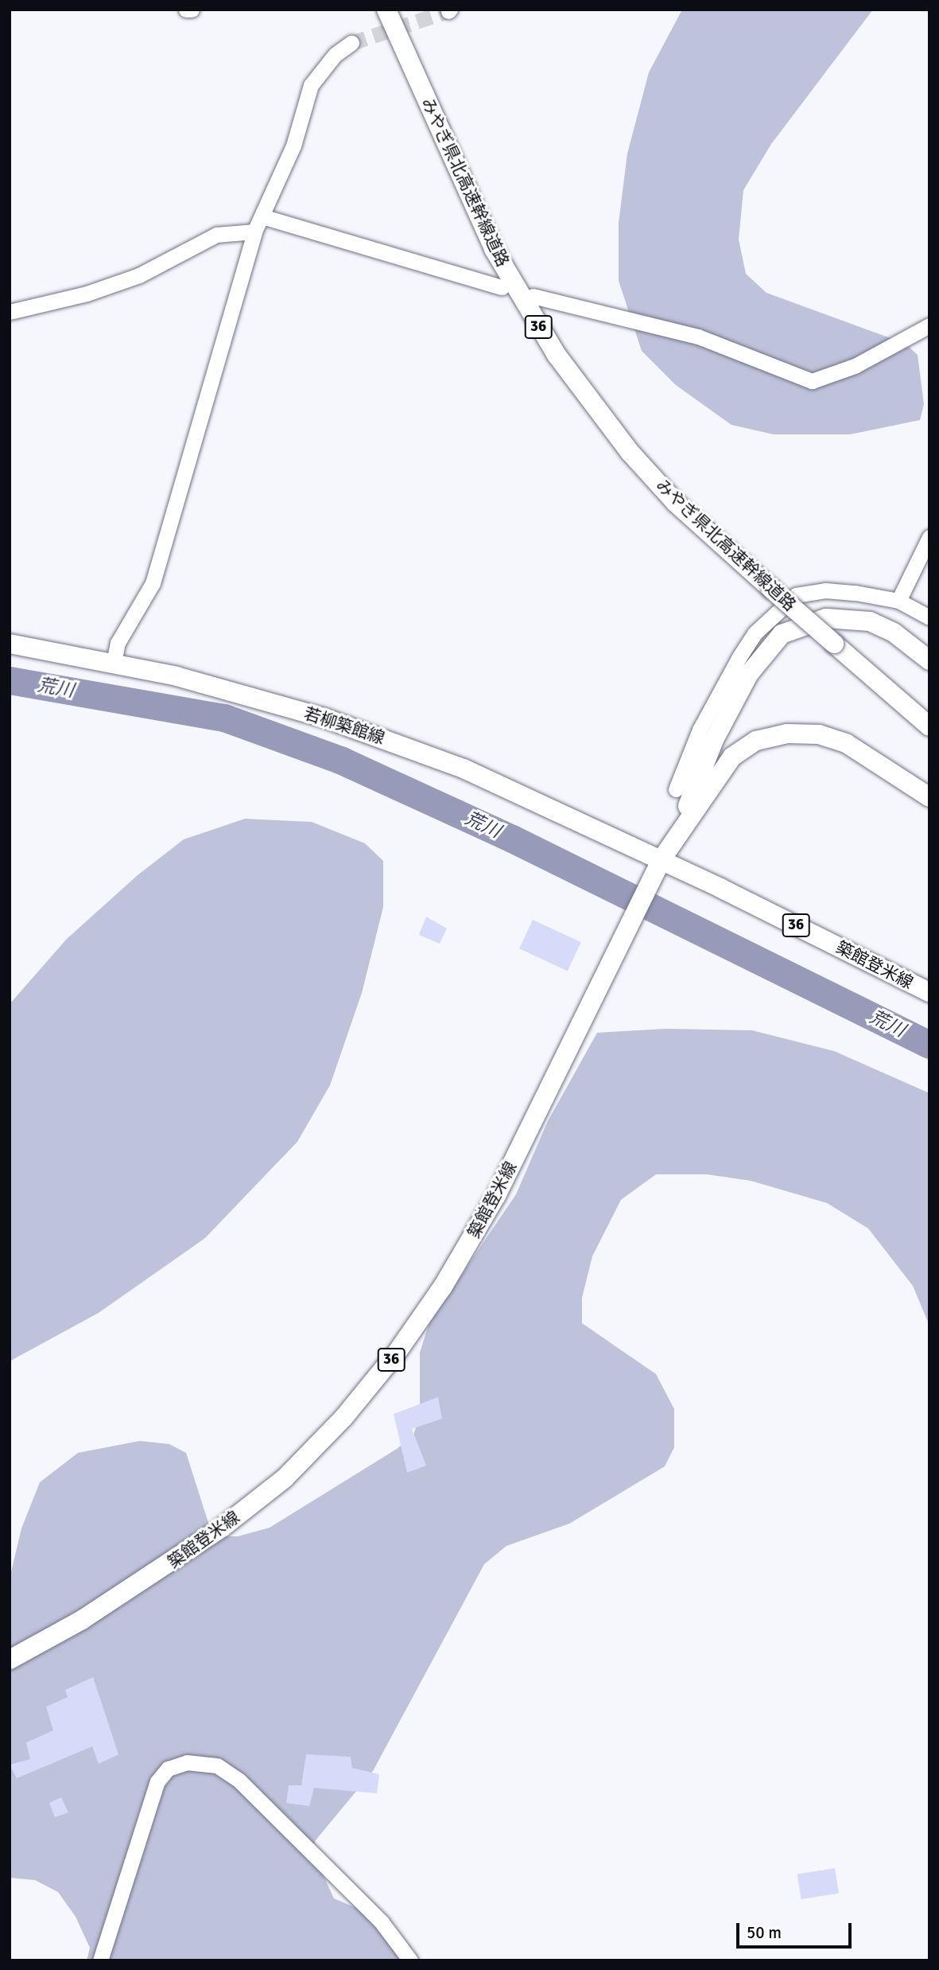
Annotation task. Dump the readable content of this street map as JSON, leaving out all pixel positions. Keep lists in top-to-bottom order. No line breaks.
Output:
{"streets":{"main road":["みやぎ県北高速幹線道路","36","若柳築館線","築館登米線"]},"crossings":[["若柳築館線","築館登米線"]],"water":["荒川"],"scale_bar":"50 m"}
